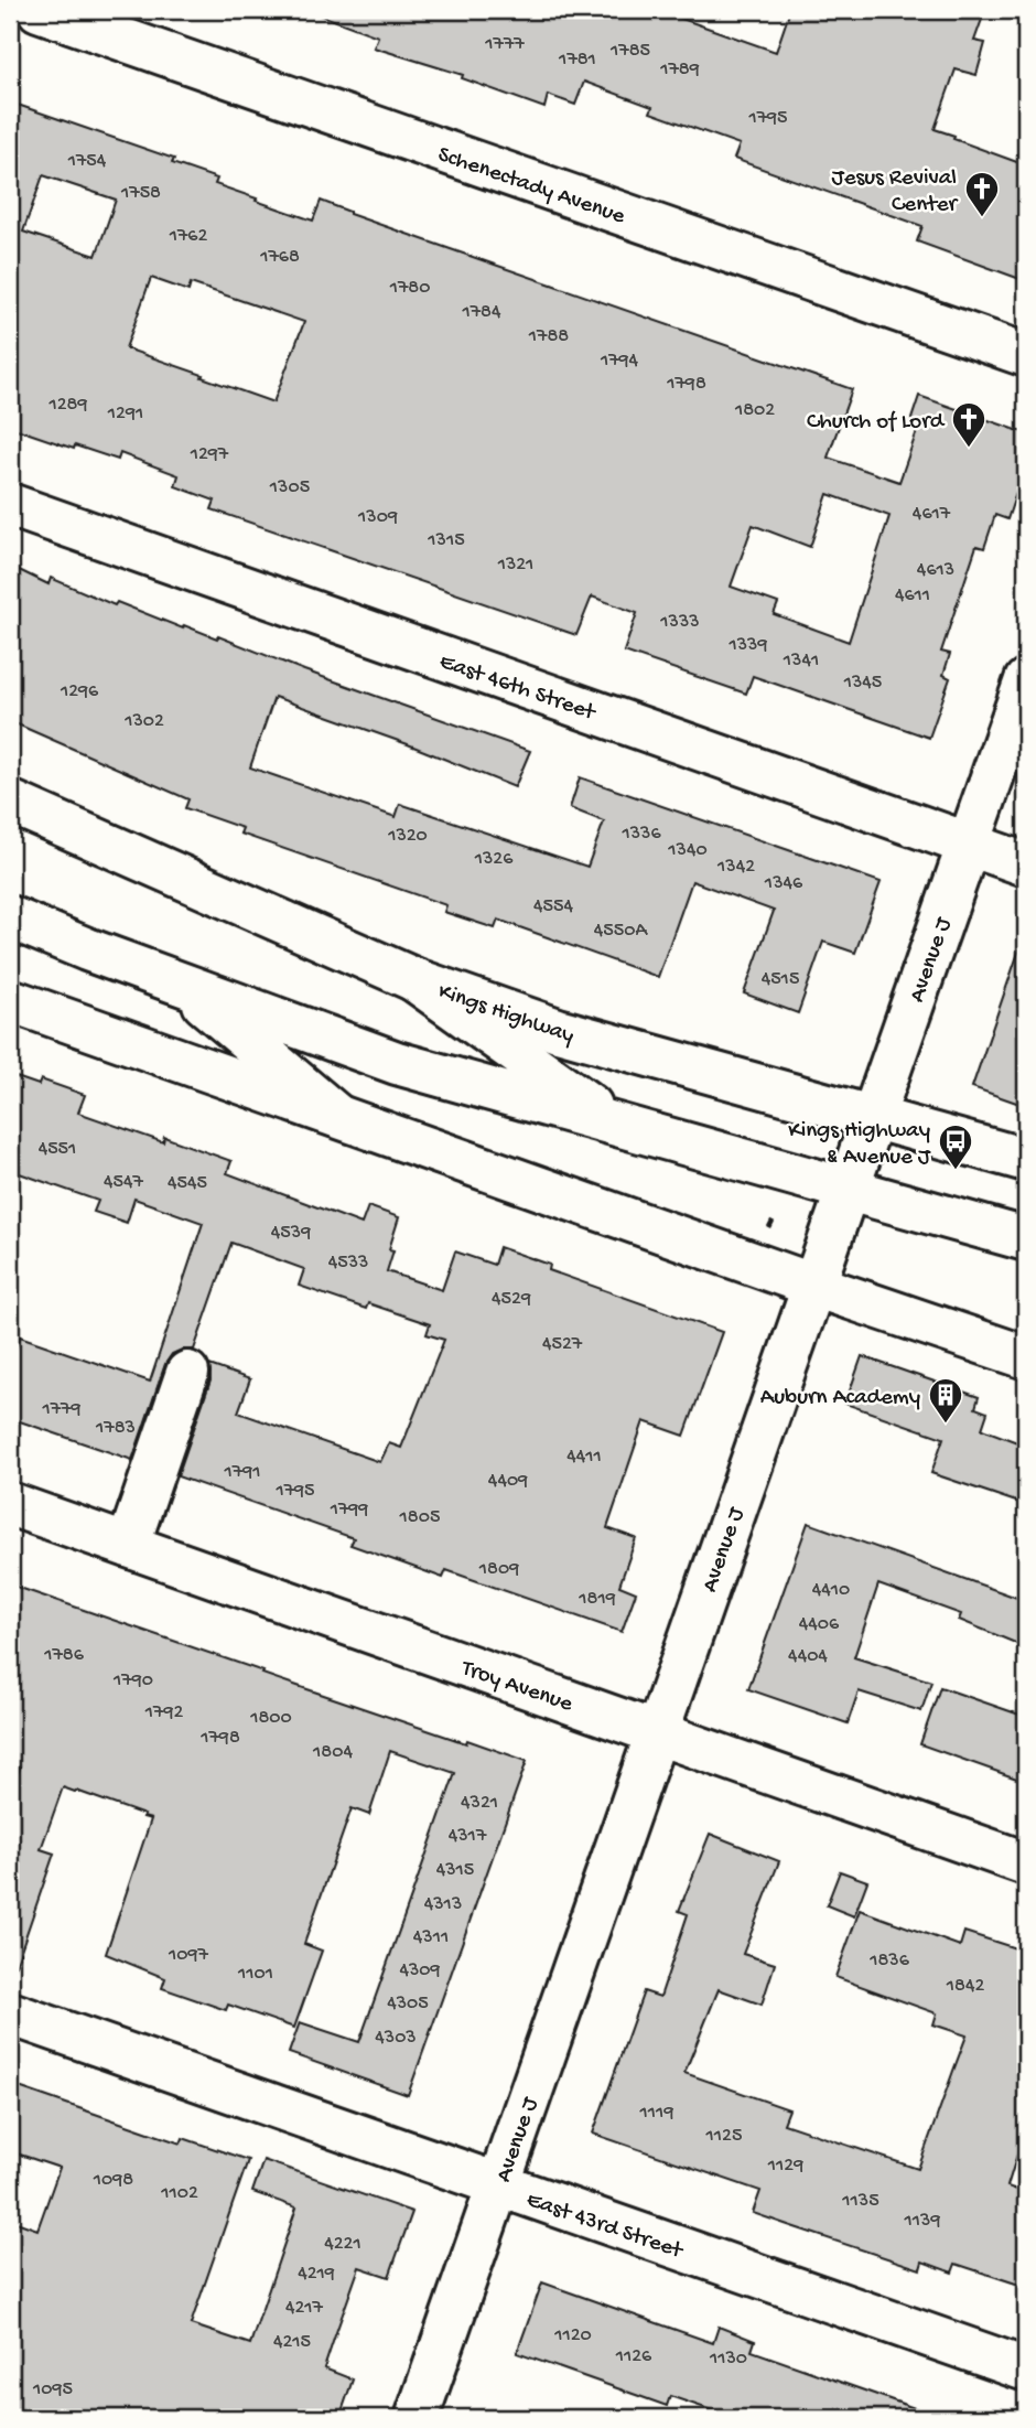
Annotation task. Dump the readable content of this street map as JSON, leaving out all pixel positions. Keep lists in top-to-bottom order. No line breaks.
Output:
{"streets":{"street":["Schenectady Avenue","East 46th Street","Avenue J","Kings Highway","Troy Avenue","East 43rd Street"]},"crossings":[["East 46th Street","Avenue J"],["Avenue J","Kings Highway"],["Avenue J","Troy Avenue"],["Avenue J","East 43rd Street"]],"places":{"church":["Jesus Revival Center","Church of Lord"],"bus stop":["Kings Highway & Avenue J"],"building":["Auburn Academy"]},"house_numbers":["1777","1785","1781","1789","1795","1754","1758","1762","1768","1780","1784","1788","1794","1798","1289","1802","1291","1297","1305","4617","1309","1315","1321","4613","4611","1333","1339","1341","1345","1296","1302","1336","1320","1340","1326","1342","1346","4554","4550A","4515","4551","4547","4545","4539","4533","4529","4527","1779","1783","4411","1791","4409","1795","1799","1805","1809","4410","1819","4406","1786","4404","1790","1792","1800","1798","1804","4321","4317","4315","4313","4311","1097","1836","4309","1101","1842","4305","4303","1119","1125","1129","1098","1102","1135","1139","4221","4219","4217","1120","4215","1126","1130","1095"]}
